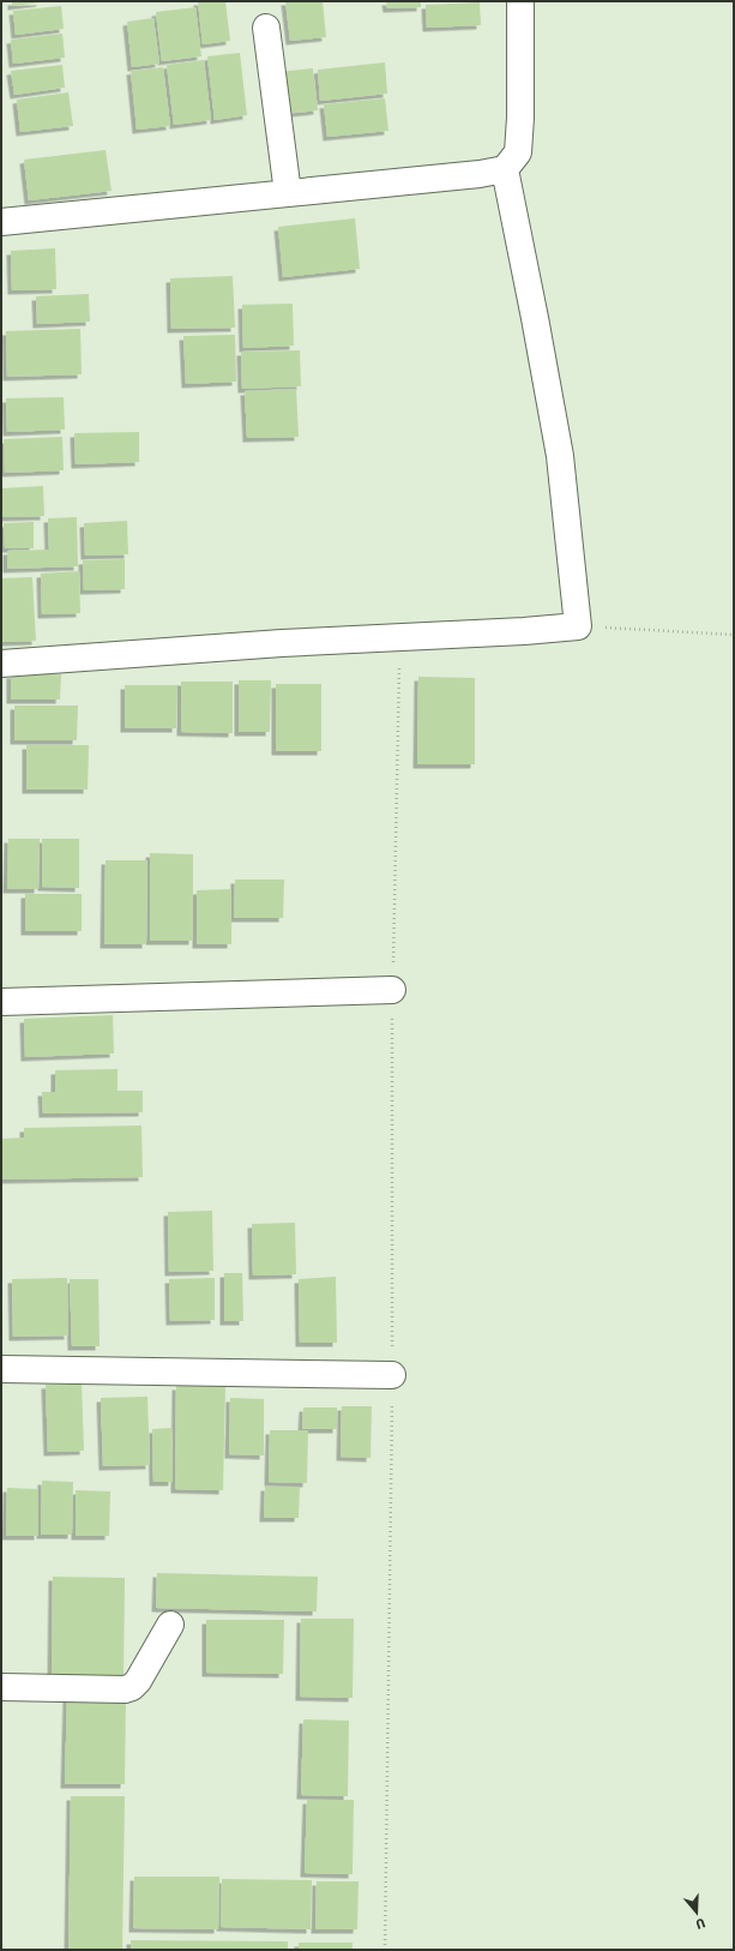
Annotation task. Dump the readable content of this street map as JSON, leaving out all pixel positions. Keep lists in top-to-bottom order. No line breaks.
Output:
{"north":"bottom"}
